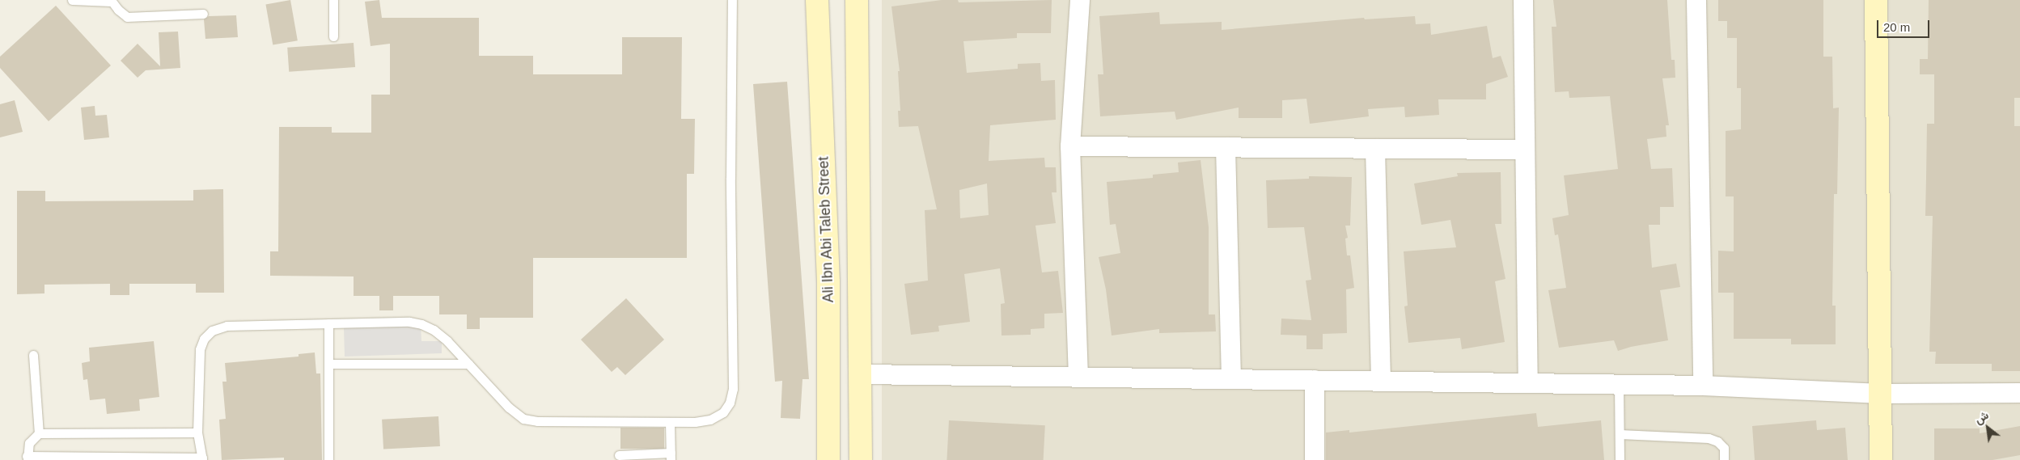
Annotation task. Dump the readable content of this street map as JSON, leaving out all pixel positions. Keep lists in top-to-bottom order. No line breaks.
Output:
{"streets":{"street":["Ali Ibn Abi Taleb Street"]},"scale_bar":"20 m","north":"top left"}
